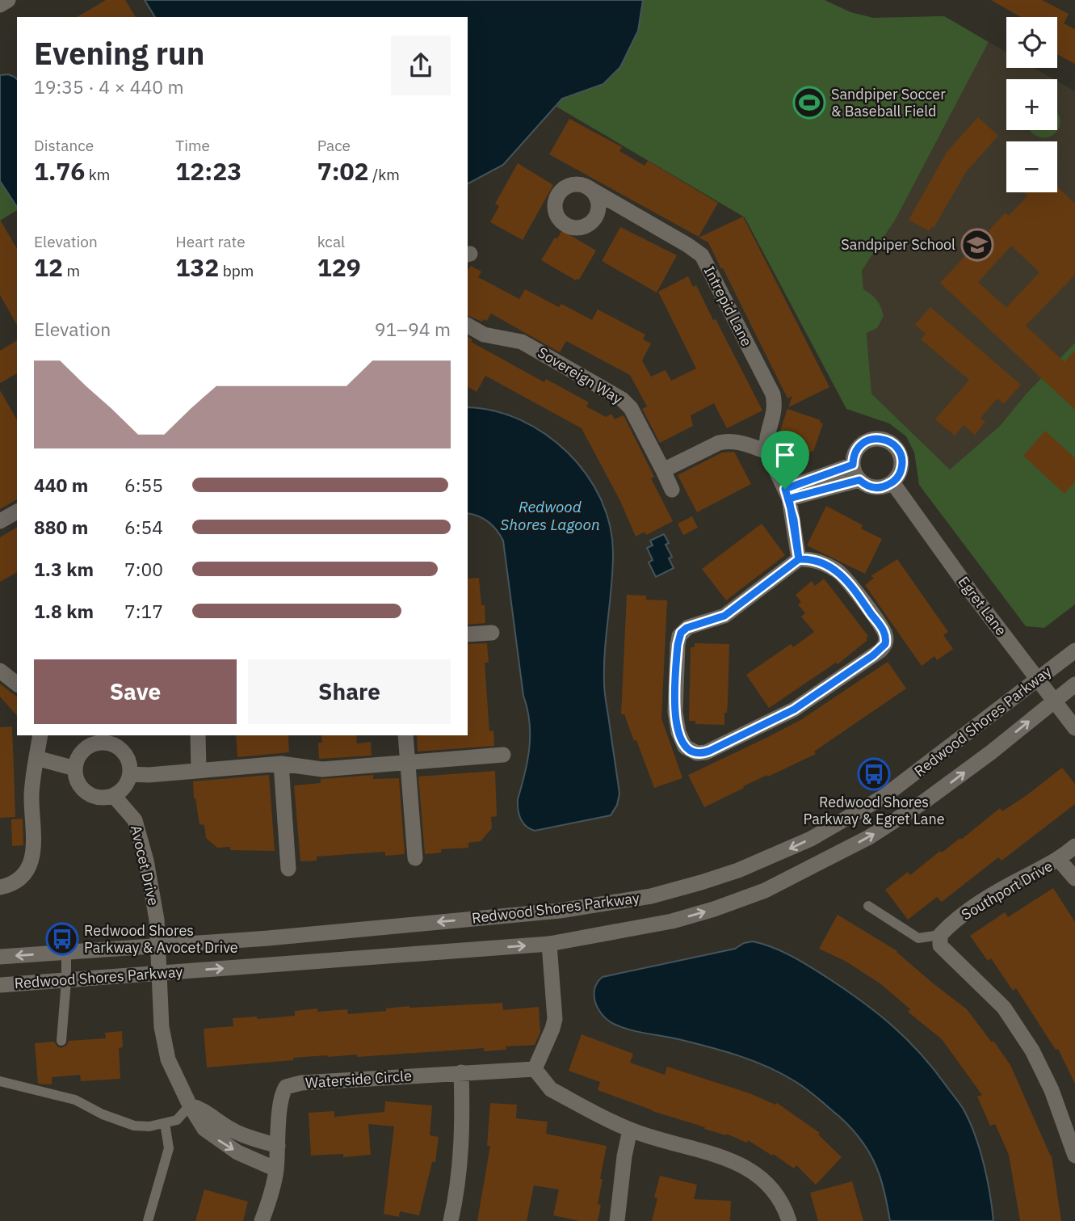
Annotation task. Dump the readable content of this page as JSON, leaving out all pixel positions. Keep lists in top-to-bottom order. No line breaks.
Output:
{"streets":{"street":["Intrepid Lane","Sovereign Way","Egret Lane","Redwood Shores Parkway","Avocet Drive","Southport Drive","Waterside Circle"]},"crossings":[["Egret Lane","Redwood Shores Parkway"],["Redwood Shores Parkway","Avocet Drive"],["Avocet Drive","Waterside Circle"]],"water":["Redwood Shores Lagoon"],"places":{"sports":["Sandpiper Soccer & Baseball Field"],"school or university":["Sandpiper School"],"bus stop":["Redwood Shores Parkway & Egret Lane","Redwood Shores Parkway & Avocet Drive"]},"page":{"map_buttons":["+","−"],"heading":["Evening run","19:35 · 4 × 440 m"],"stats":[["Distance","1.76 km"],["Time","12:23"],["Pace","7:02 /km"],["Elevation","12 m"],["Heart rate","132 bpm"],["kcal","129"]],"chart":["Elevation","91–94 m"],"list":[{"name":"440 m","note":"6:55"},{"name":"880 m","note":"6:54"},{"name":"1.3 km","note":"7:00"},{"name":"1.8 km","note":"7:17"}],"buttons":["Save","Share"]}}
